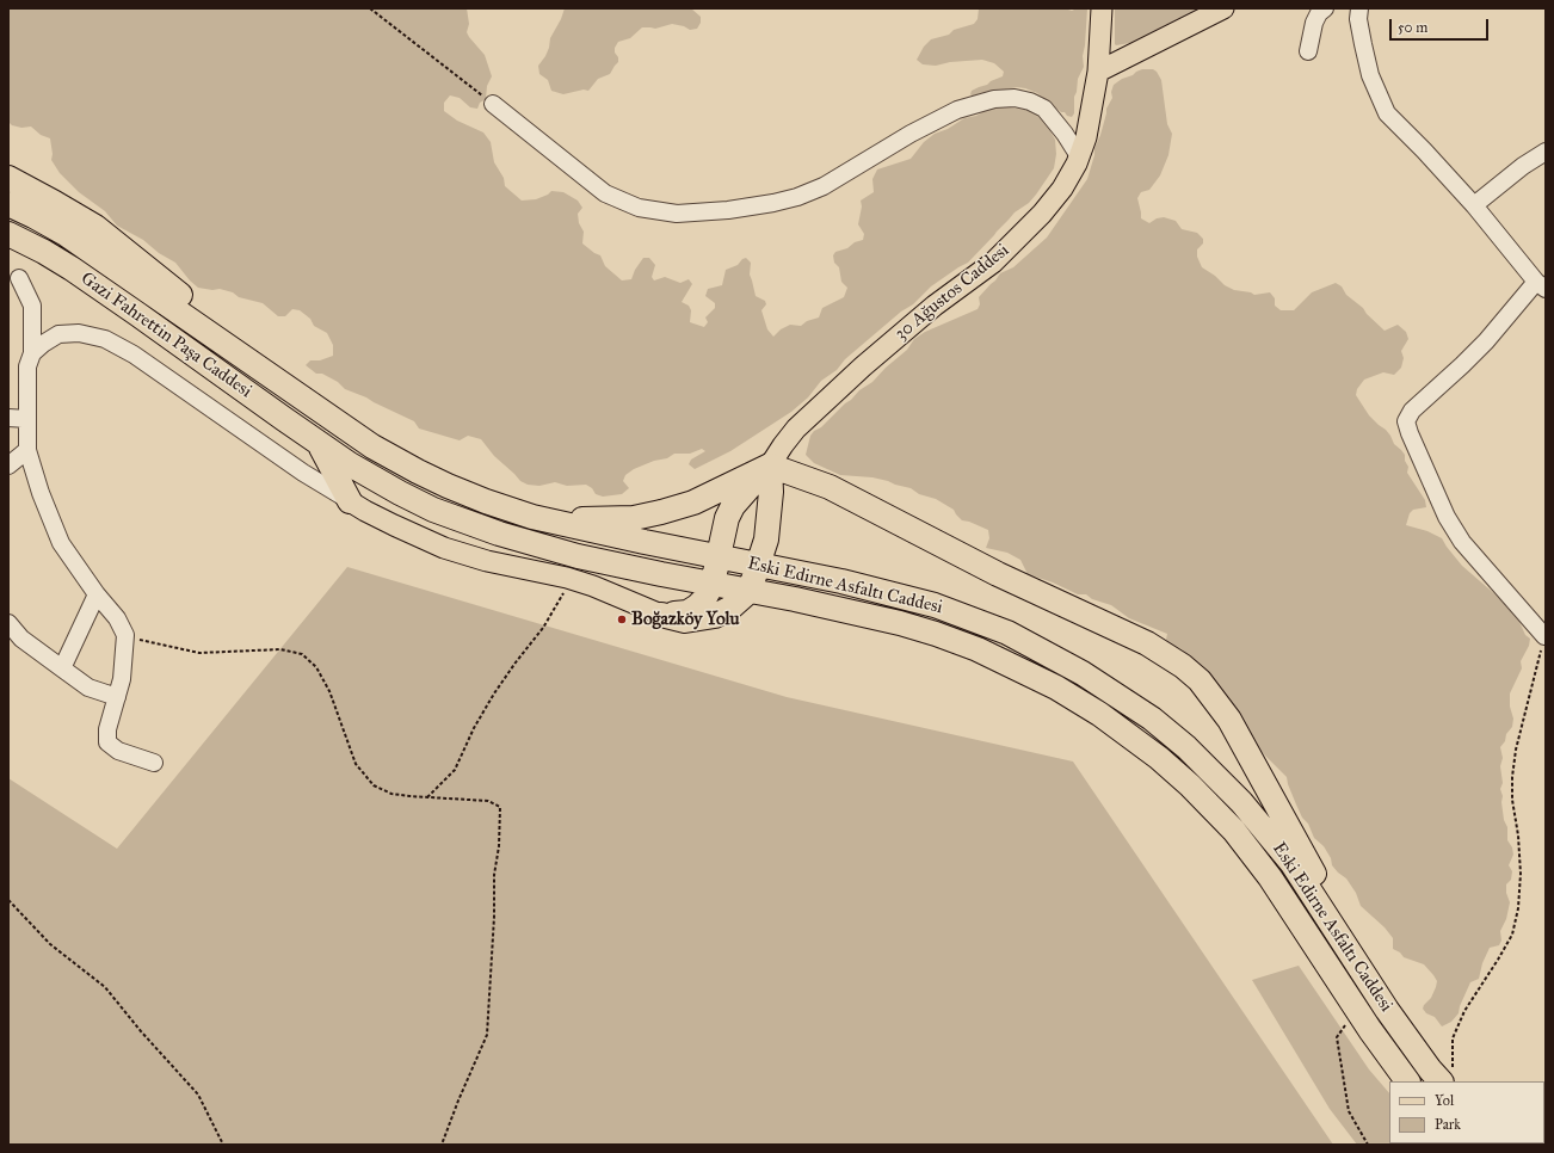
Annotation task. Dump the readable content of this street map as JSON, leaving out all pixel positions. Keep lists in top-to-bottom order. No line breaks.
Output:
{"streets":{"highway":["Gazi Fahrettin Paşa Caddesi","Eski Edirne Asfaltı Caddesi"],"main road":["30 Ağustos Caddesi"]},"crossings":[["Gazi Fahrettin Paşa Caddesi","Eski Edirne Asfaltı Caddesi"]],"places":["Boğazköy Yolu"],"legend":["Yol","Park"],"scale_bar":"50 m"}
